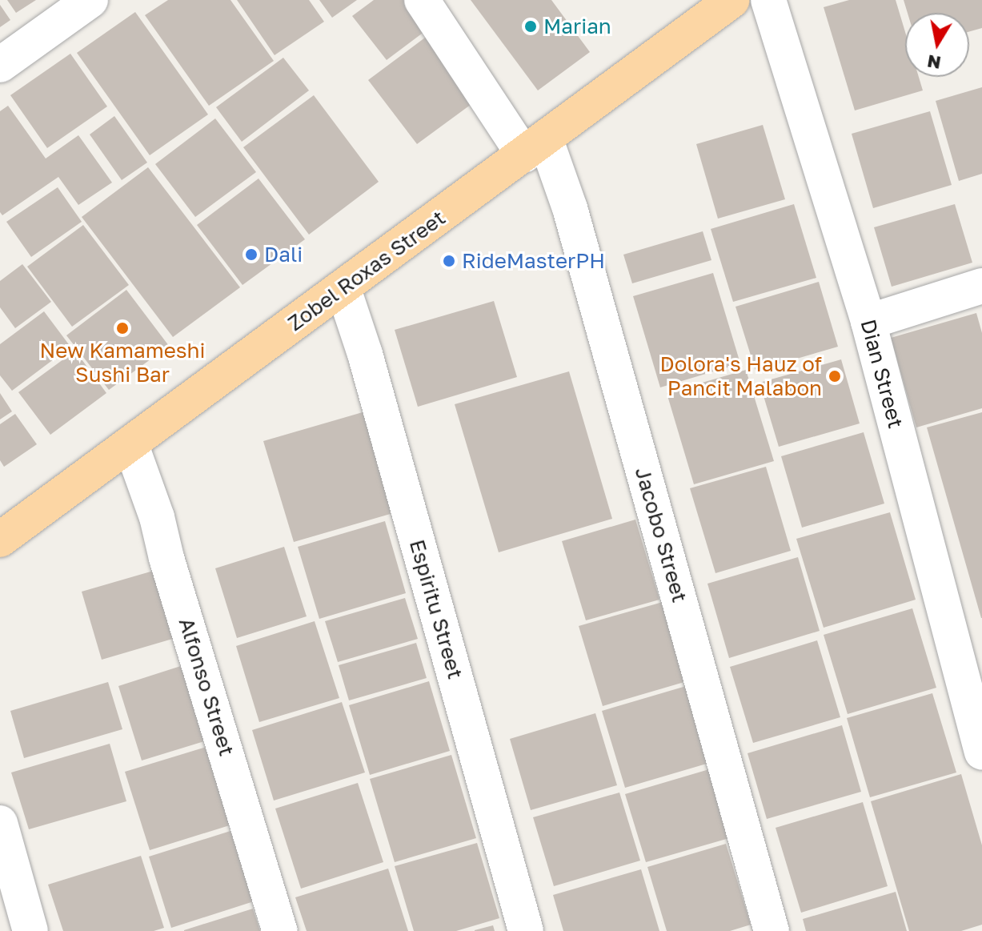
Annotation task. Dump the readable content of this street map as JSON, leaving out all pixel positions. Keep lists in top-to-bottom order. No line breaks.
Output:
{"streets":{"main road":["Zobel Roxas Street"],"street":["Dian Street","Jacobo Street","Espiritu Street","Alfonso Street"]},"crossings":[["Zobel Roxas Street","Jacobo Street"],["Zobel Roxas Street","Espiritu Street"],["Zobel Roxas Street","Alfonso Street"]],"places":["Marian","Dali","RideMasterPH","New Kamameshi Sushi Bar","Dolora's Hauz of Pancit Malabon"],"north":"bottom"}
